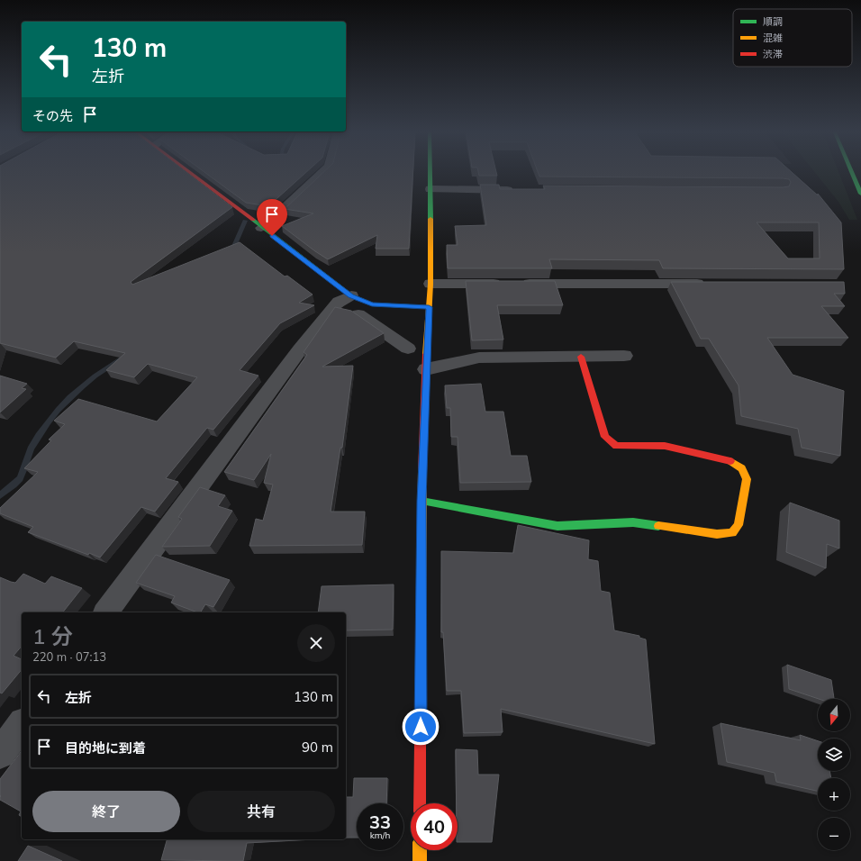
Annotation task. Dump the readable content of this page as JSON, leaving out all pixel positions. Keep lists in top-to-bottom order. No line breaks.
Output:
{"legend":["順調","混雑","渋滞"],"north":"bottom","page":{"turn":["130 m","左折"],"then":"その先","heading":["1 分","220 m · 07:13"],"list":[{"name":"左折","value":"130 m"},{"name":"目的地に到着","value":"90 m"}],"map_buttons":["+","−"],"buttons":["終了","共有"],"speed":"33 km/h","limit":"40"}}
